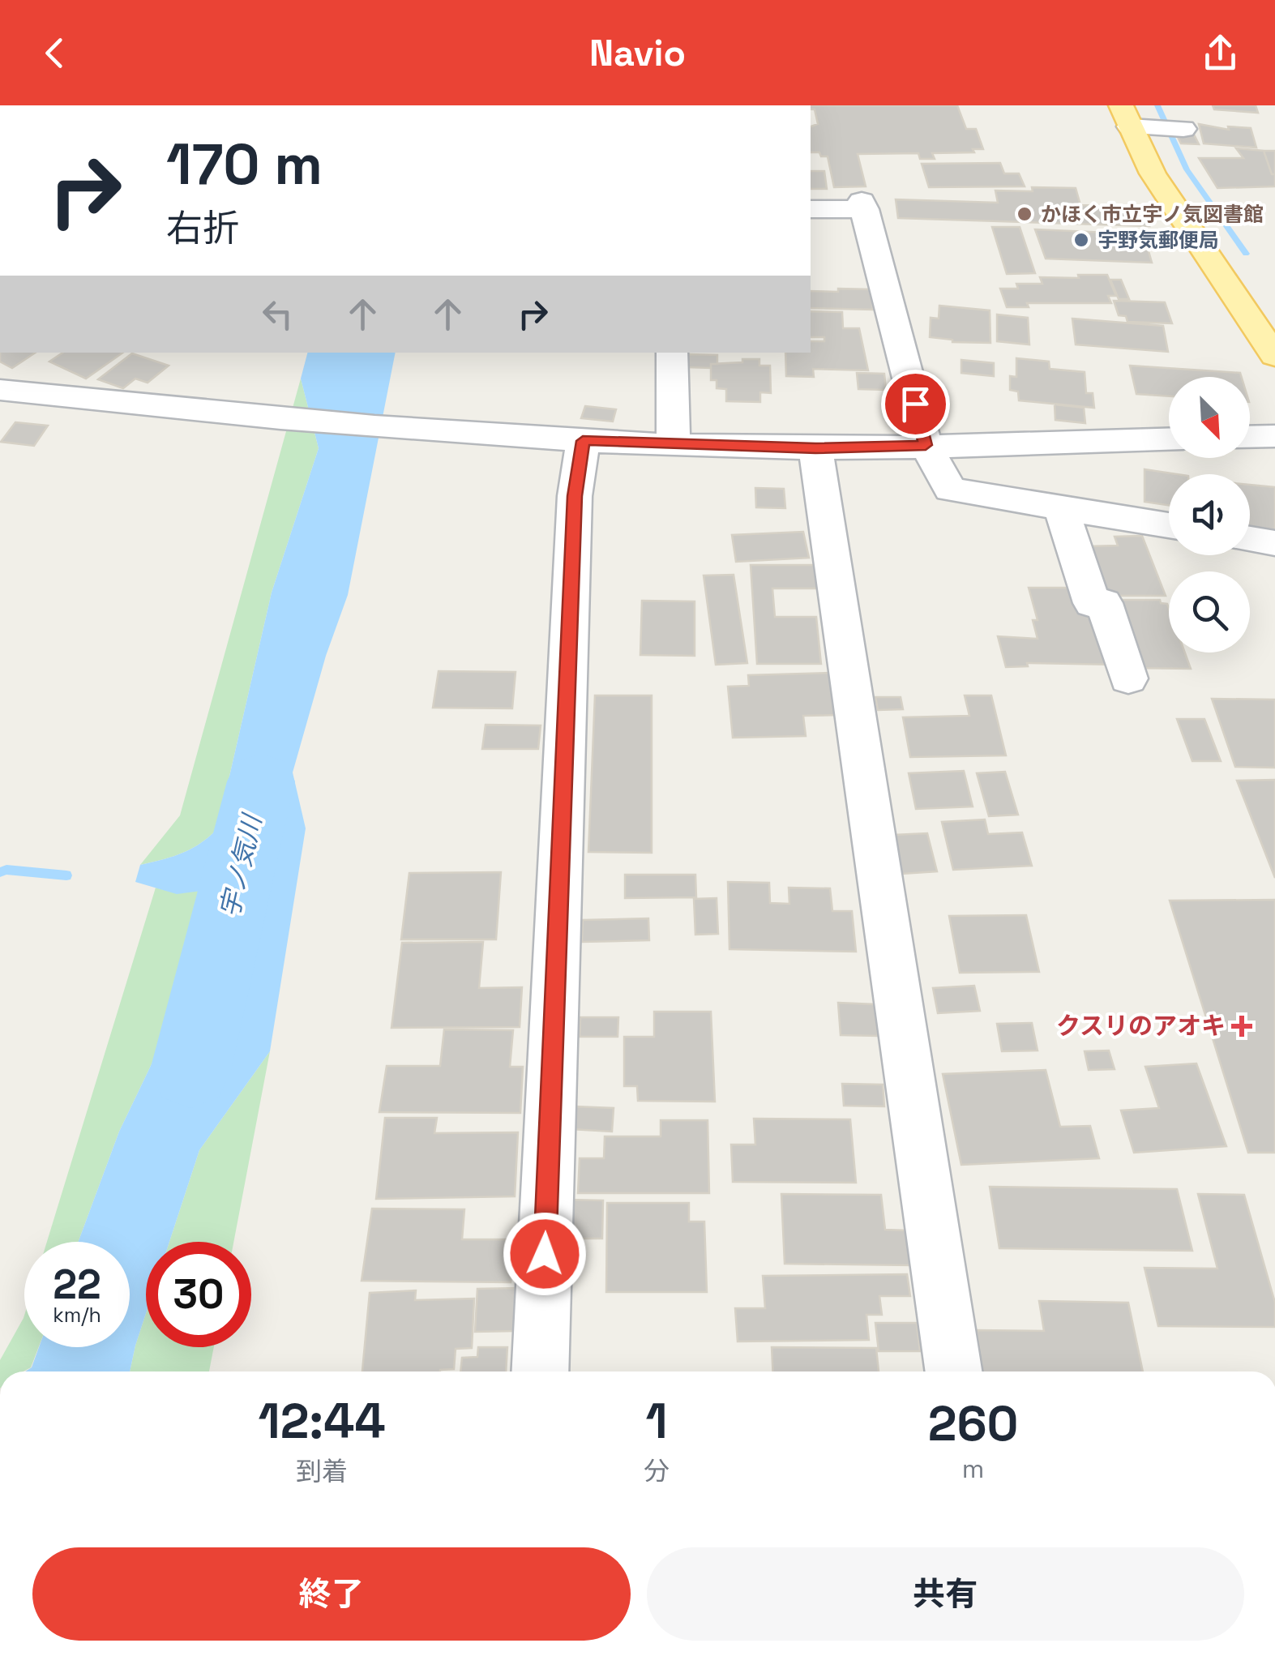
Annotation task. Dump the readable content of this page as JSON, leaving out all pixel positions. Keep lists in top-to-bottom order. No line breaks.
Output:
{"water":["宇ノ気川"],"places":{"other":["かほく市立宇ノ気図書館","宇野気郵便局"],"health":["クスリのアオキ"]},"north":"bottom right","page":{"header":"Navio","turn":["170 m","右折"],"speed":"22 km/h","limit":"30","eta":["12:44","到着","1","分","260","m"],"buttons":["終了","共有"]}}
